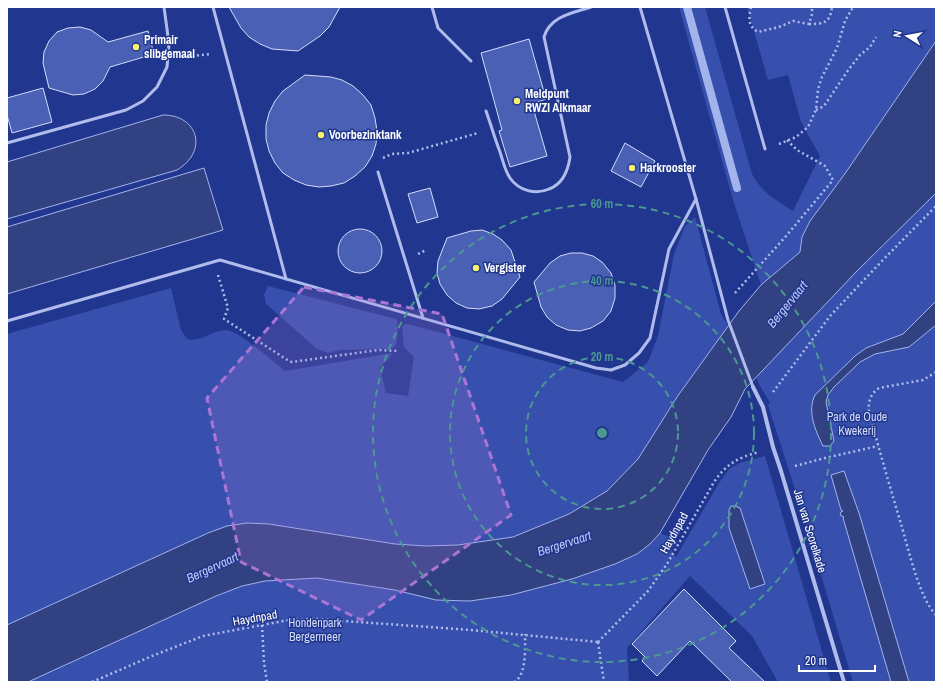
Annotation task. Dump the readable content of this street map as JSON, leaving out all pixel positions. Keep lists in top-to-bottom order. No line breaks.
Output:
{"streets":{"street":["Jan van Scorelkade"],"path":["Haydnpad"]},"crossings":[["Jan van Scorelkade","Haydnpad"]],"water":["Bergervaart"],"parks":["Park de Oude Kwekerij","Hondenpark Bergermeer"],"places":["Primair slibgemaal","Meldpunt RWZI Alkmaar","Voorbezinktank","Harkrooster","Vergister"],"scale_bar":"20 m","north":"left","rings":["60 m","40 m","20 m"]}
